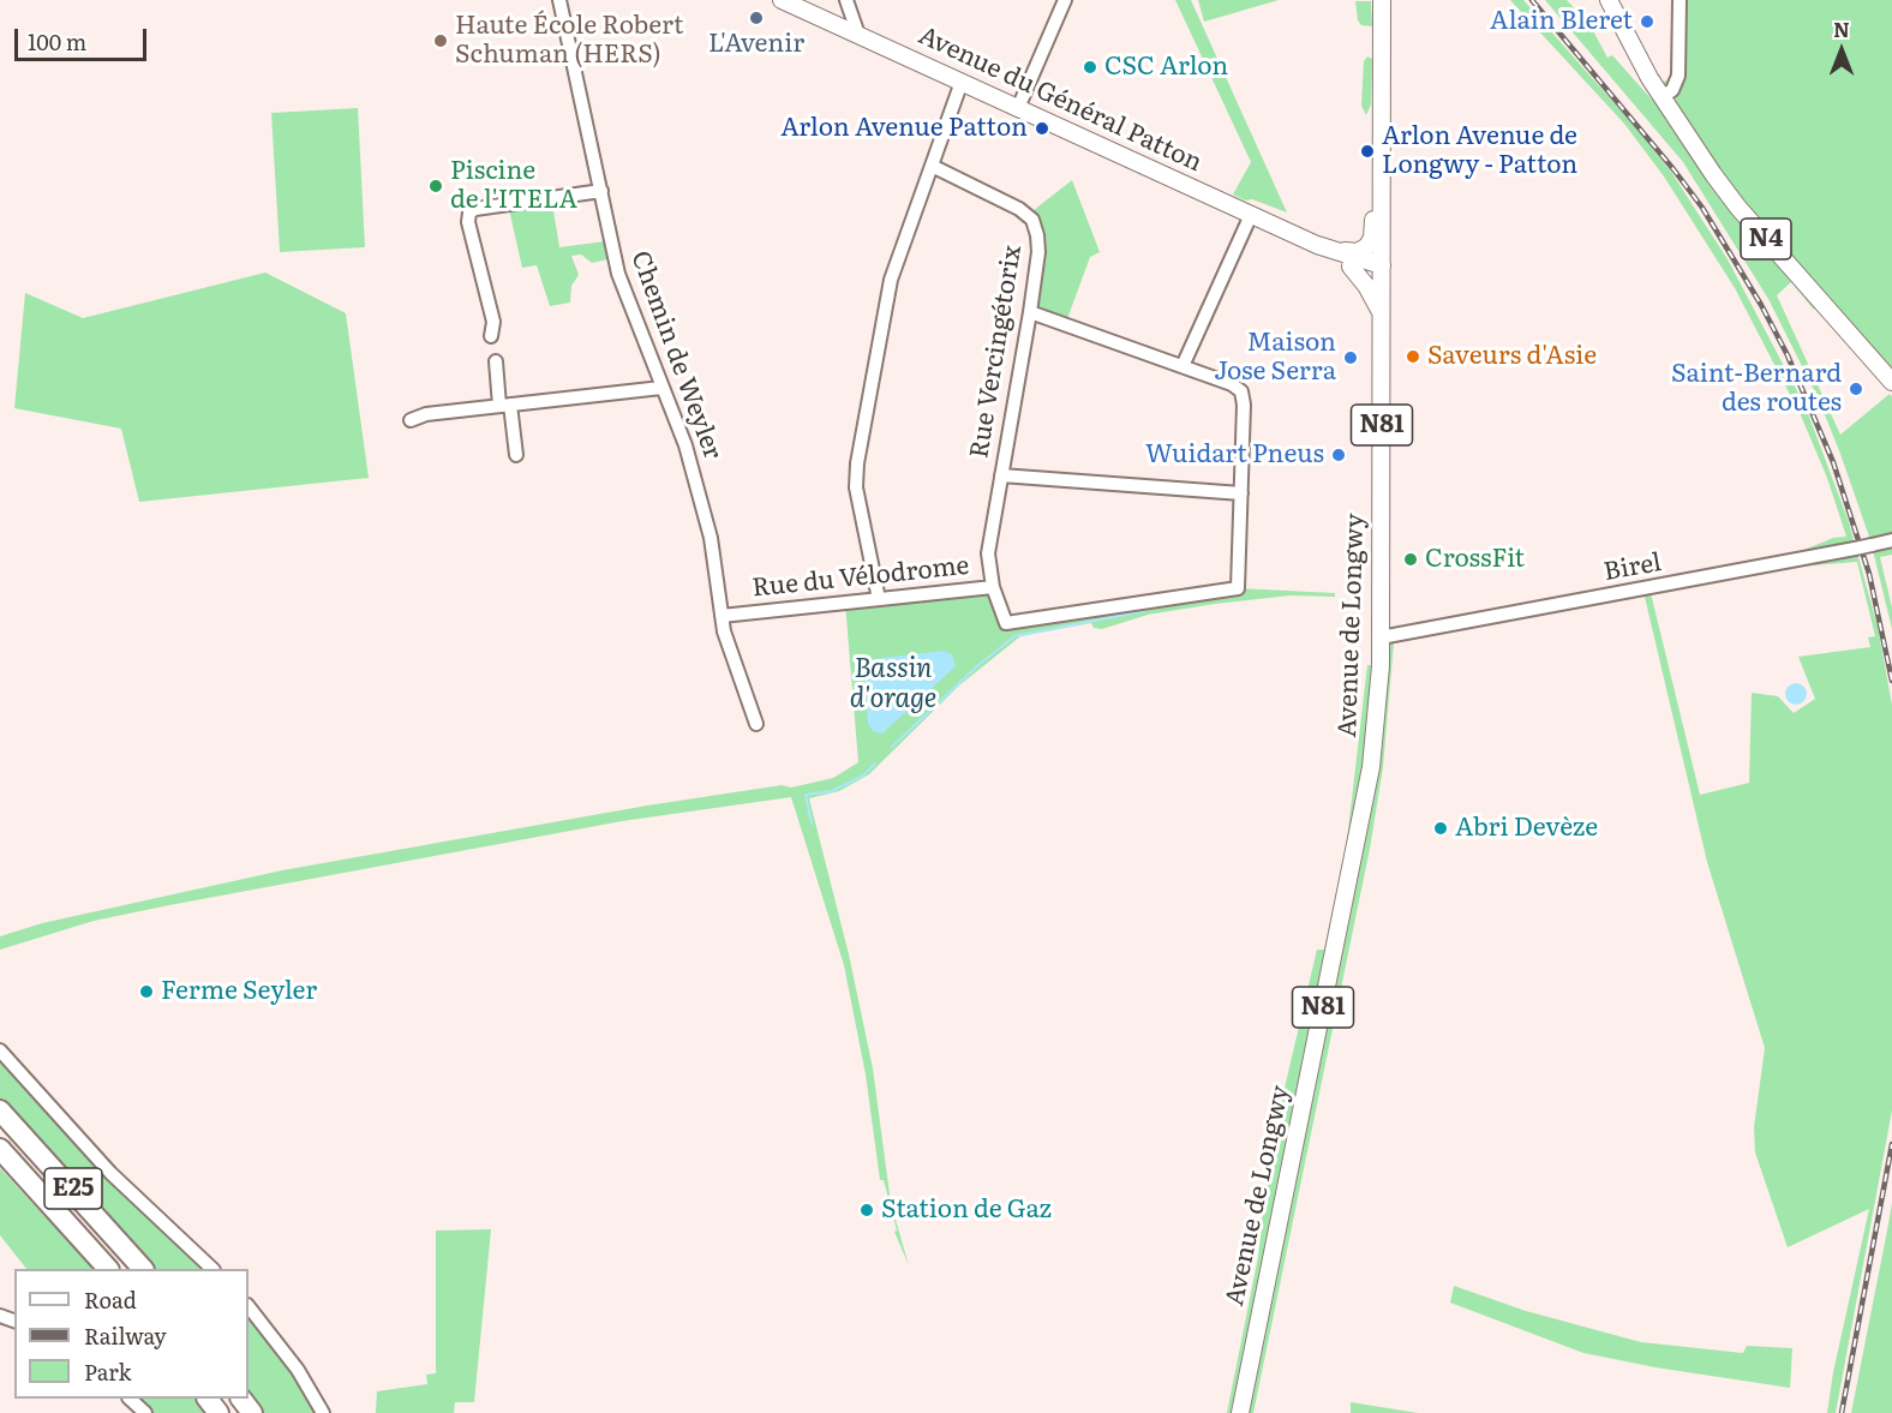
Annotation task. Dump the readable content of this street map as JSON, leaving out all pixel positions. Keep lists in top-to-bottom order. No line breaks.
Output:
{"streets":{"highway":["E25"],"main road":["Avenue du Général Patton","N4","N81","Avenue de Longwy"],"street":["Rue Vercingétorix","Chemin de Weyler","Birel","Rue du Vélodrome"]},"crossings":[["Avenue du Général Patton","N81"],["Rue Vercingétorix","Rue du Vélodrome"],["Chemin de Weyler","Rue du Vélodrome"],["N81","Avenue de Longwy"],["Birel","Avenue de Longwy"]],"water":["Bassin d'orage"],"places":["L'Avenir","Alain Bleret","Haute École Robert Schuman (HERS)","CSC Arlon","Arlon Avenue Patton","Arlon Avenue de Longwy - Patton","Piscine de l'ITELA","Saveurs d'Asie","Maison Jose Serra","Saint-Bernard des routes","Wuidart Pneus","CrossFit","Abri Devèze","Ferme Seyler","Station de Gaz"],"legend":["Road","Railway","Park"],"scale_bar":"100 m","north":"top"}
